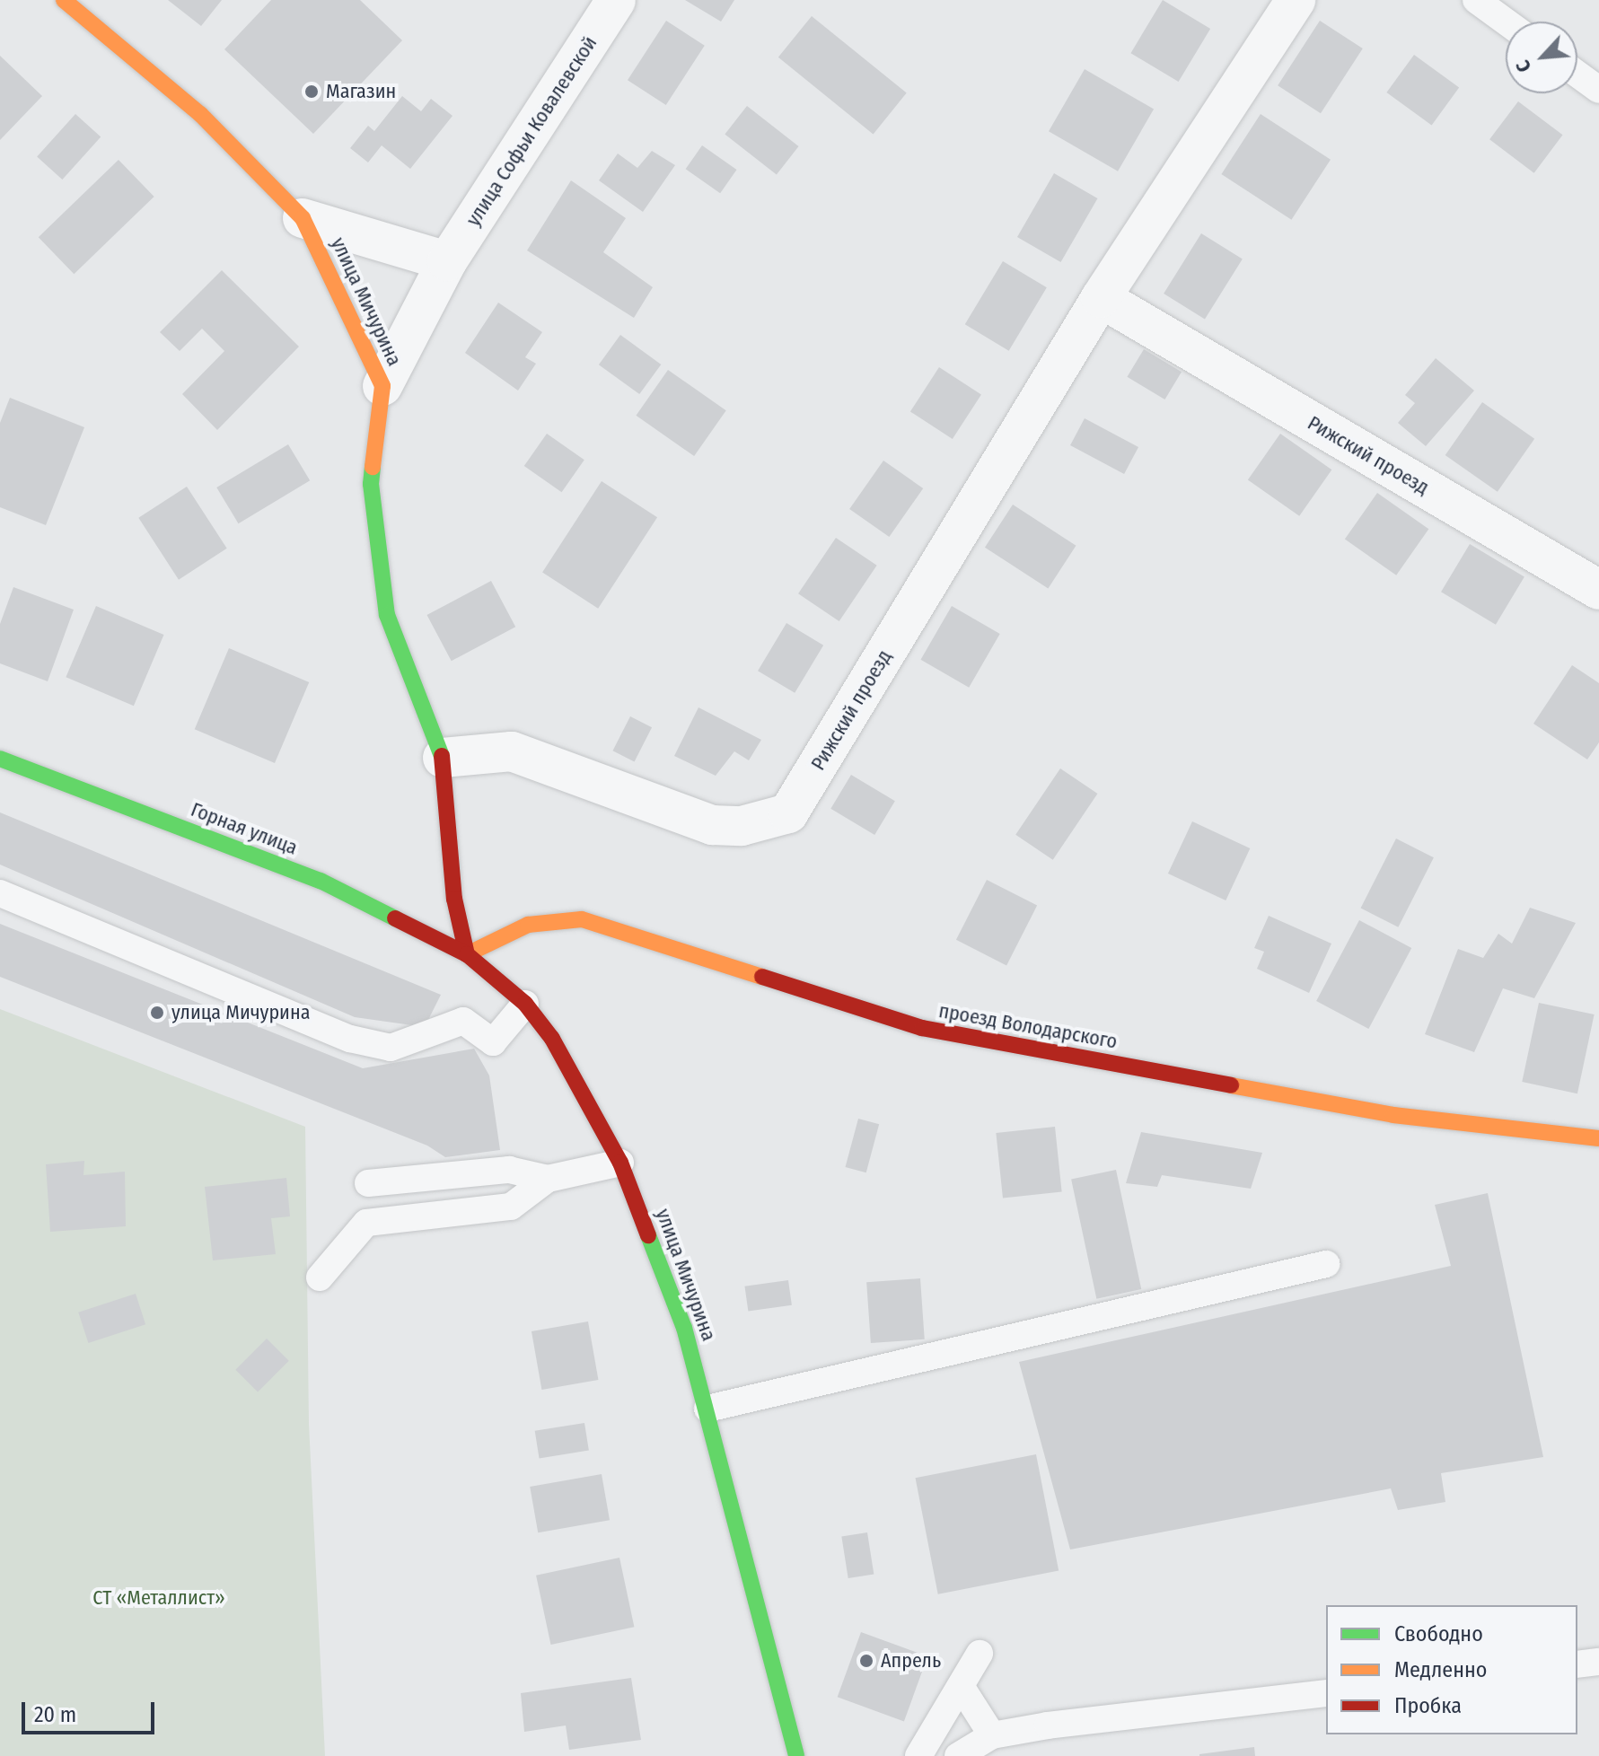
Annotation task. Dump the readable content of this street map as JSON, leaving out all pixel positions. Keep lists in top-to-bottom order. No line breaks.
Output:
{"streets":{"street":["улица Софьи Ковалевской","улица Мичурина","Рижский проезд","Горная улица","проезд Володарского"]},"crossings":[["улица Софьи Ковалевской","улица Мичурина"],["улица Мичурина","Рижский проезд"],["улица Мичурина","Горная улица"],["улица Мичурина","проезд Володарского"],["Горная улица","проезд Володарского"]],"parks":["СТ «Металлист»"],"places":["Магазин","улица Мичурина","Апрель"],"legend":["Свободно","Медленно","Пробка"],"scale_bar":"20 m","north":"bottom left"}
